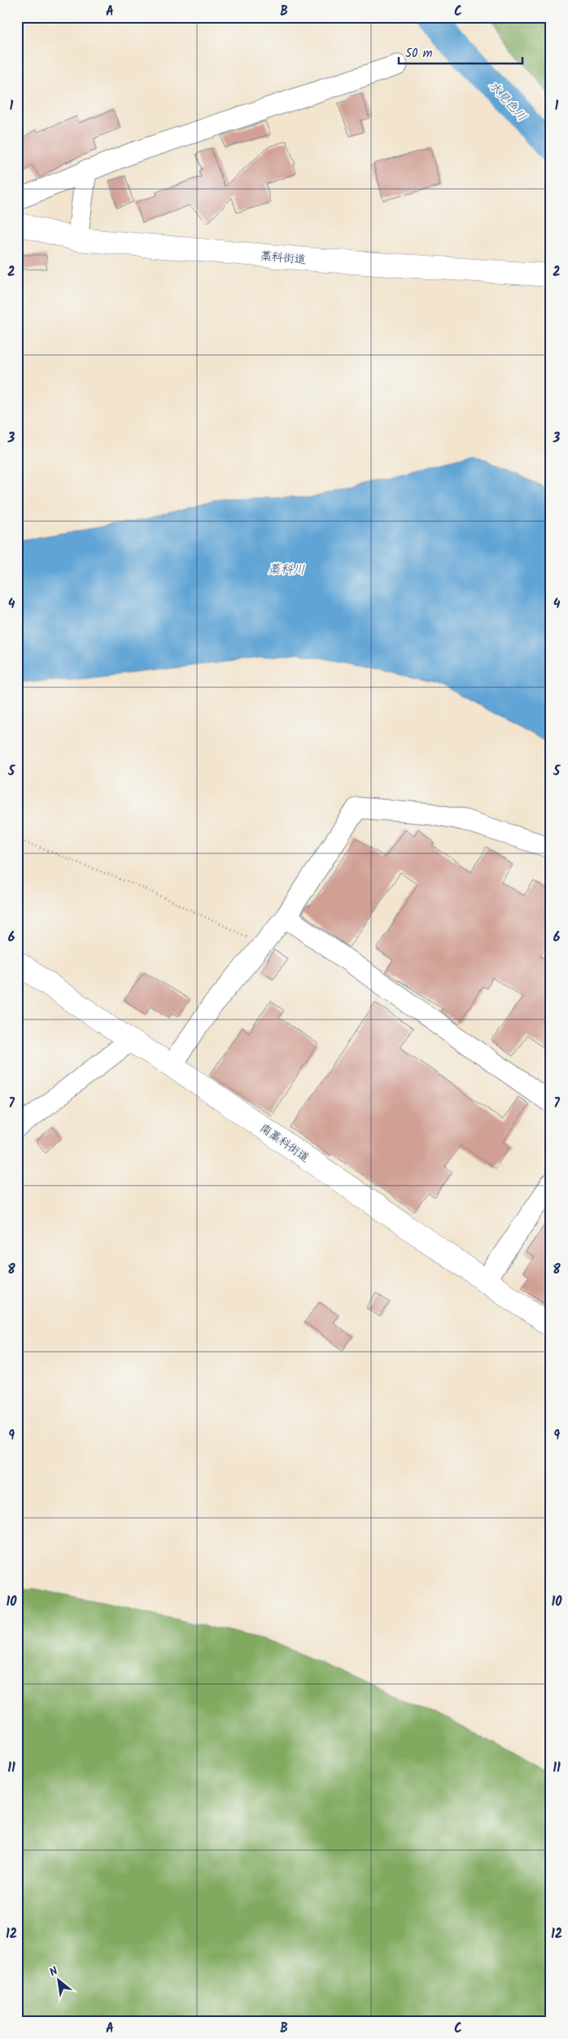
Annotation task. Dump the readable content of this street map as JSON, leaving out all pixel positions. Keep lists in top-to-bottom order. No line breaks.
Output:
{"streets":{"main road":["藁科街道","南藁科街道"]},"water":["水見色川","藁科川"],"scale_bar":"50 m","north":"top left","grid":{"columns":["A","B","C"],"rows":["1","2","3","4","5","6","7","8","9","10","11","12"]}}
